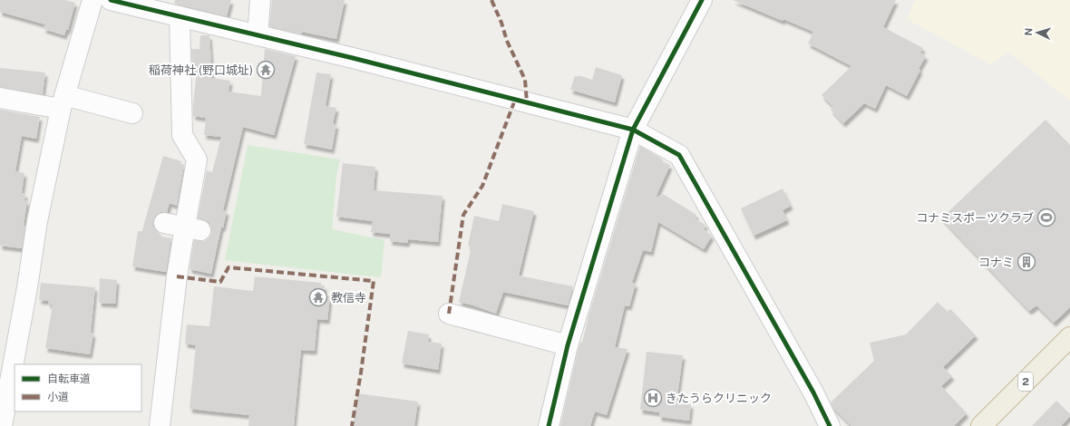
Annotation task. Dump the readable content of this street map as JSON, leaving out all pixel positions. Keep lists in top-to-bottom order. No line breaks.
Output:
{"streets":{"highway":["2"]},"places":{"temple":["稲荷神社 (野口城址)","教信寺"],"sports":["コナミスポーツクラブ"],"building":["コナミ"],"hospital":["きたうらクリニック"]},"legend":["自転車道","小道"],"north":"left"}
